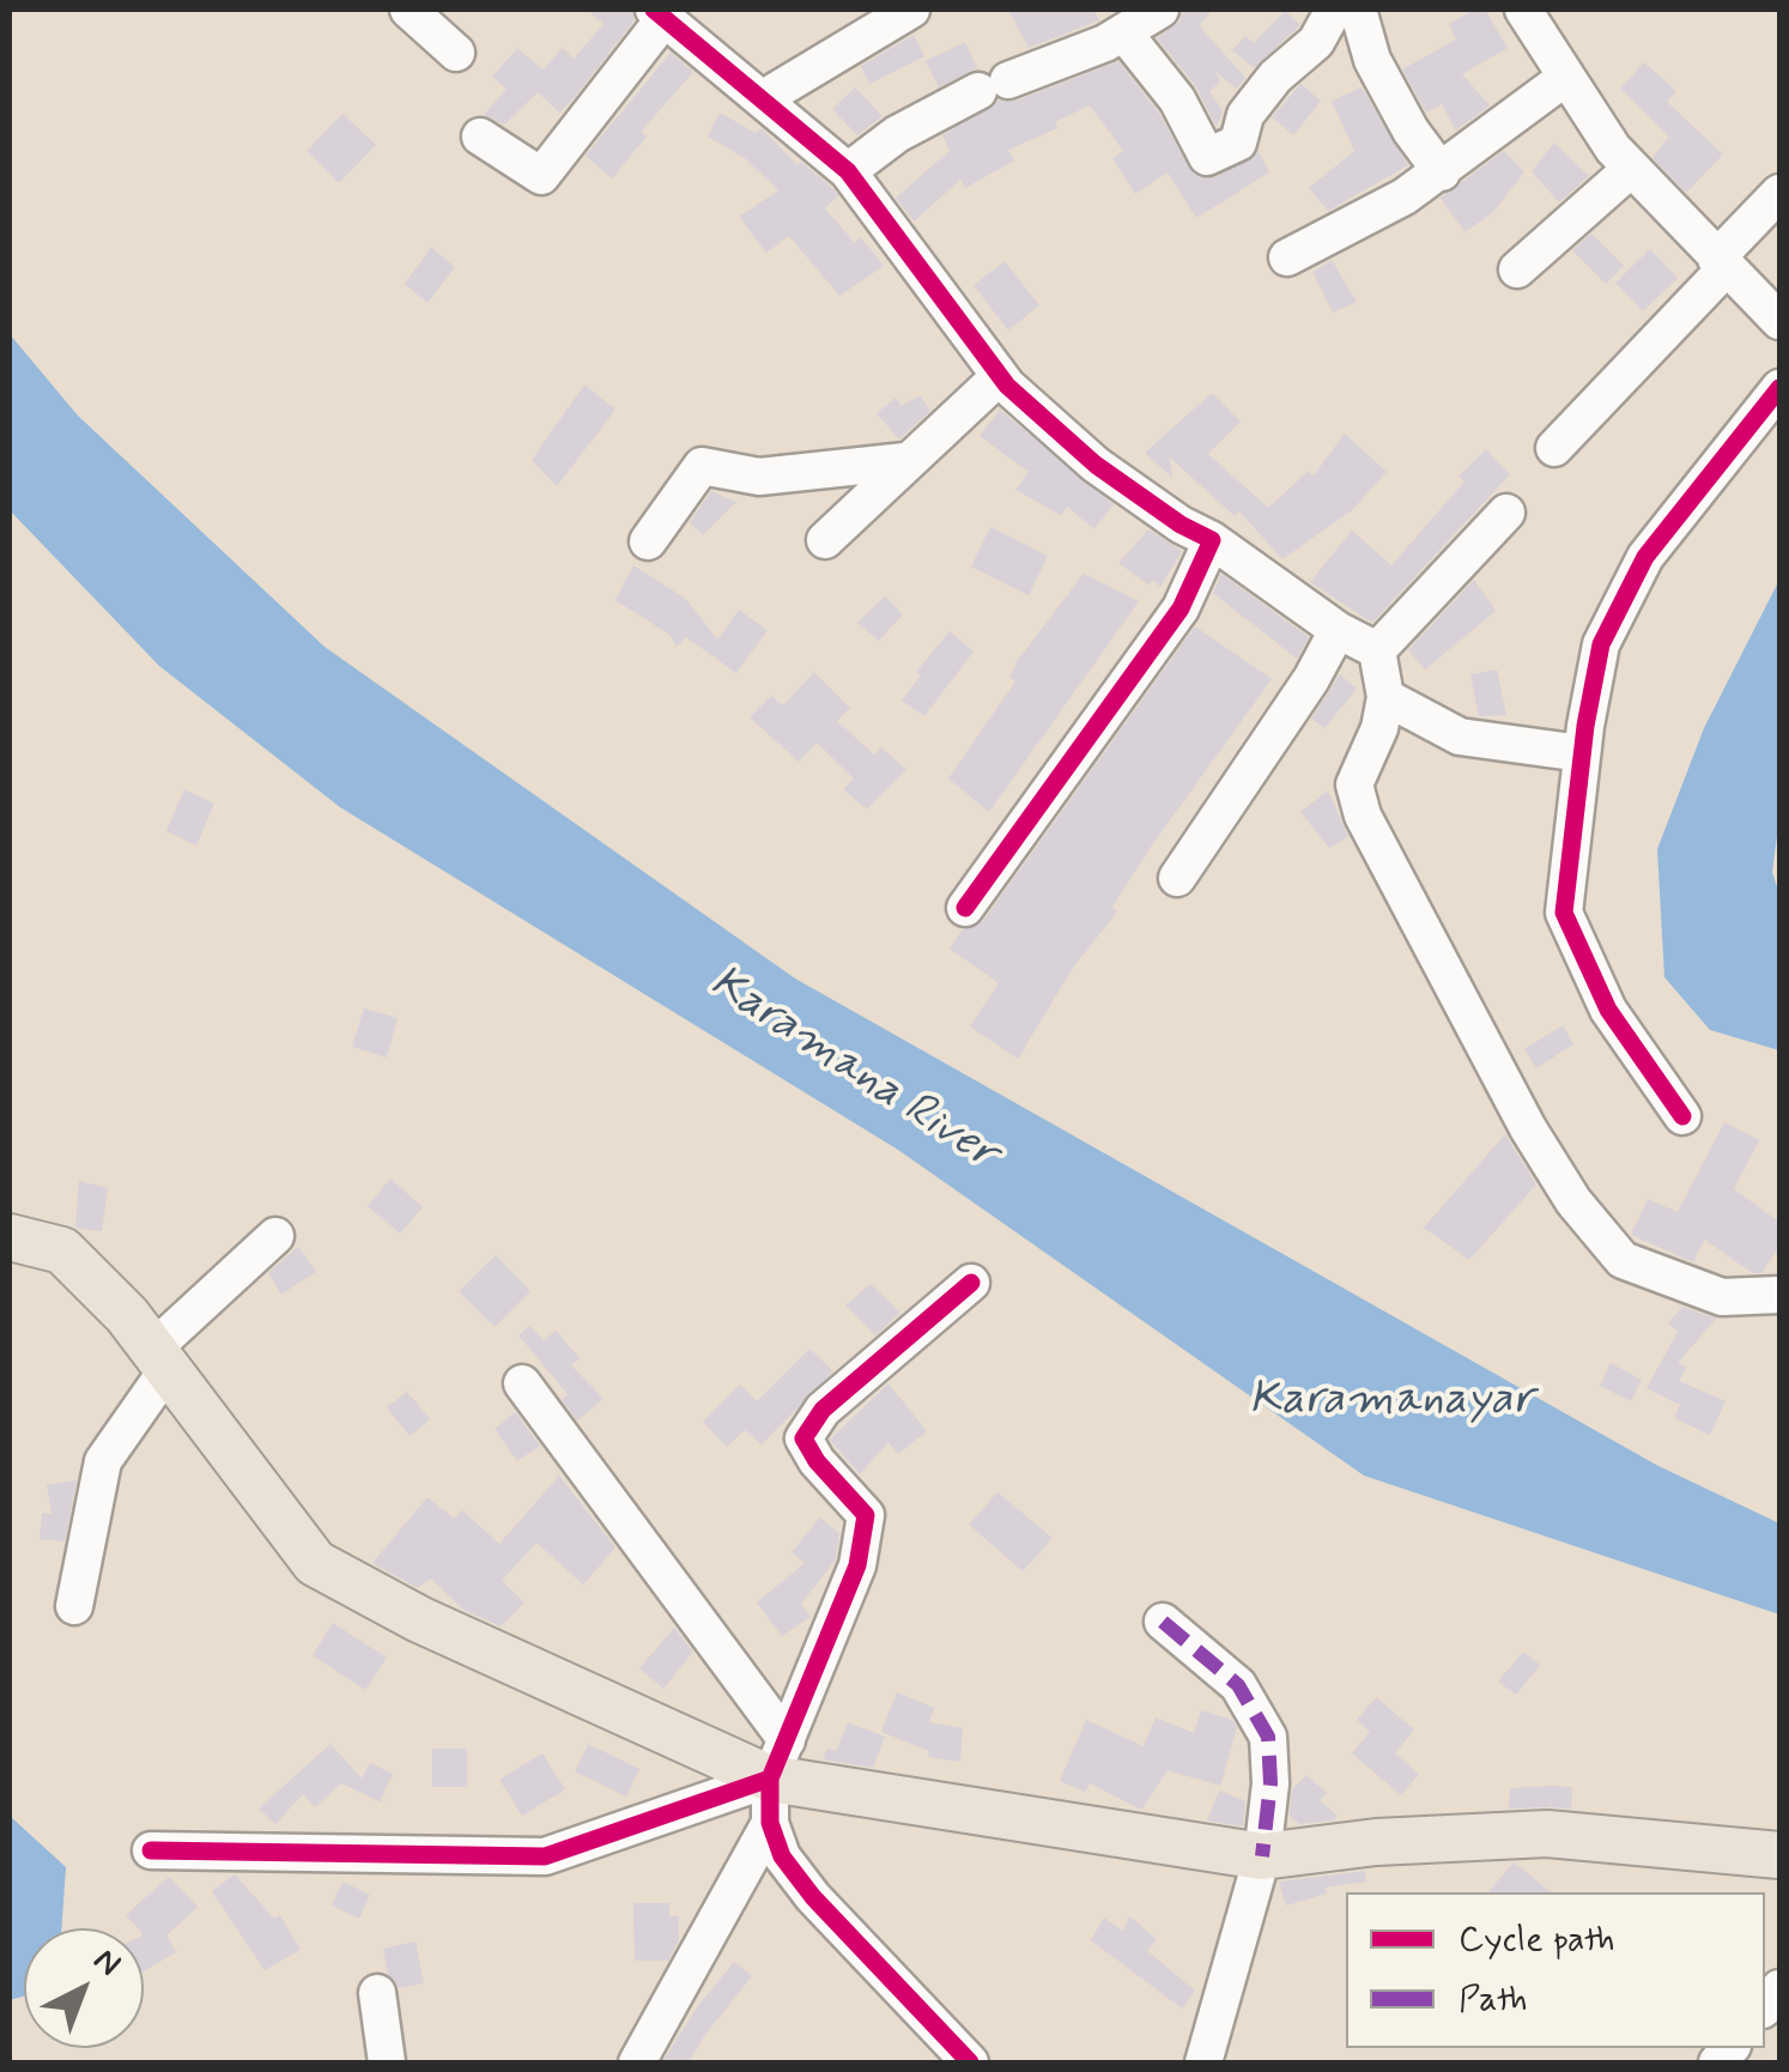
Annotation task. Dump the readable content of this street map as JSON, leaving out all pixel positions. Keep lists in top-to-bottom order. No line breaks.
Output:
{"water":["Karamana River","Karamanayar"],"legend":["Cycle path","Path"],"north":"top right"}
